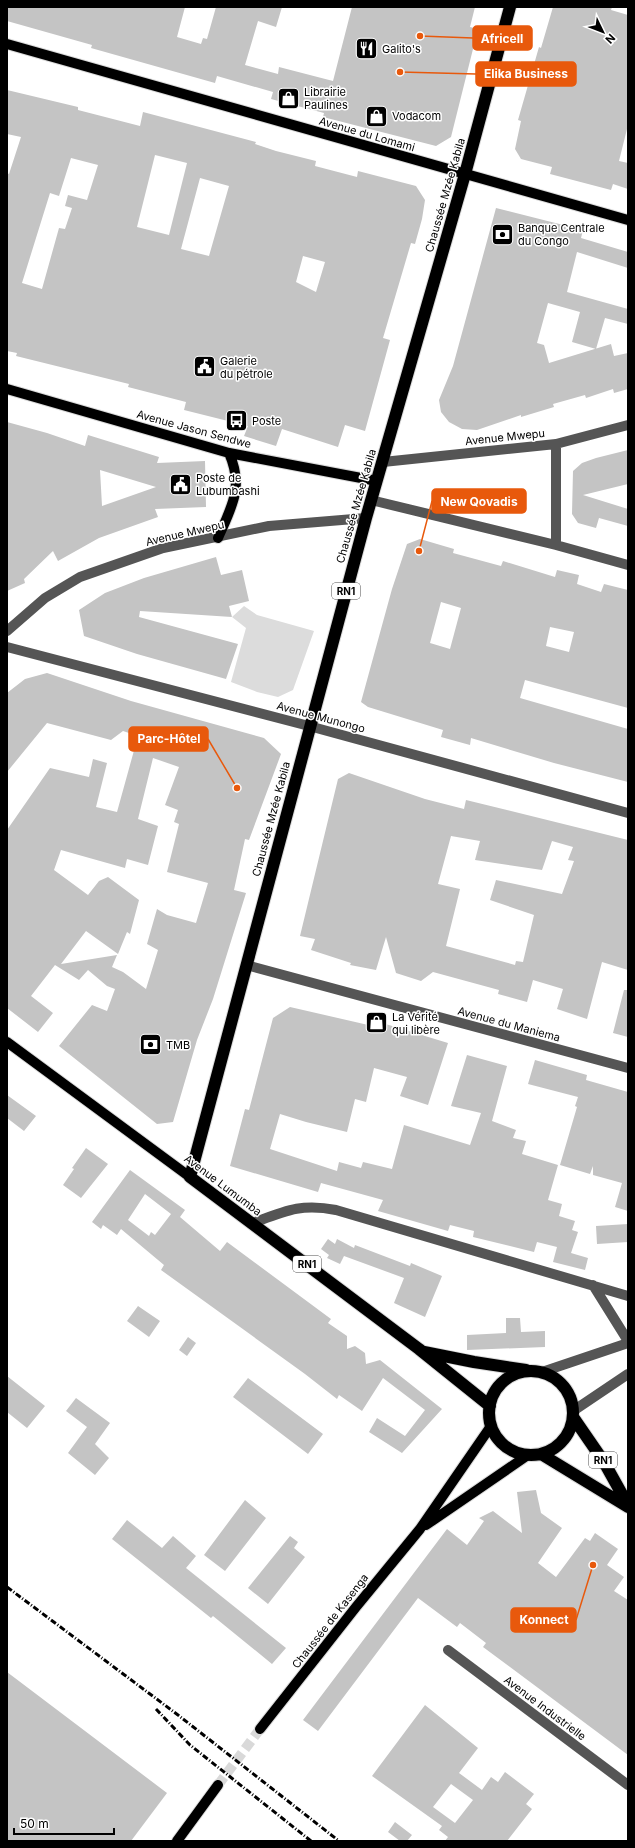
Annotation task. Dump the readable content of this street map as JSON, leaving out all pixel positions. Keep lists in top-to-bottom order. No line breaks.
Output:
{"streets":{"highway":["Chaussée Mzée Kabila","RN1","Avenue Lumumba"],"main road":["Avenue du Lomami","Avenue Jason Sendwe","Chaussée de Kasenga"],"street":["Avenue Mwepu","Avenue Munongo","Avenue du Maniema","Avenue Industrielle"]},"crossings":[["Avenue du Lomami","Chaussée Mzée Kabila"],["Chaussée Mzée Kabila","Avenue Jason Sendwe"],["Chaussée Mzée Kabila","Avenue Mwepu"],["Chaussée Mzée Kabila","Avenue Munongo"],["Chaussée Mzée Kabila","Avenue du Maniema"],["Chaussée Mzée Kabila","Avenue Lumumba"]],"places":{"other":["Africell","Elika Business","New Qovadis","Parc-Hôtel","Konnect"],"restaurant":["Galito's"],"shop":["Librairie Paulines","Vodacom","La Vérité qui libère"],"bank":["Banque Centrale du Congo","TMB"],"public building":["Galerie du pétrole","Poste de Lubumbashi"],"bus stop":["Poste"]},"scale_bar":"50 m","north":"bottom right"}
